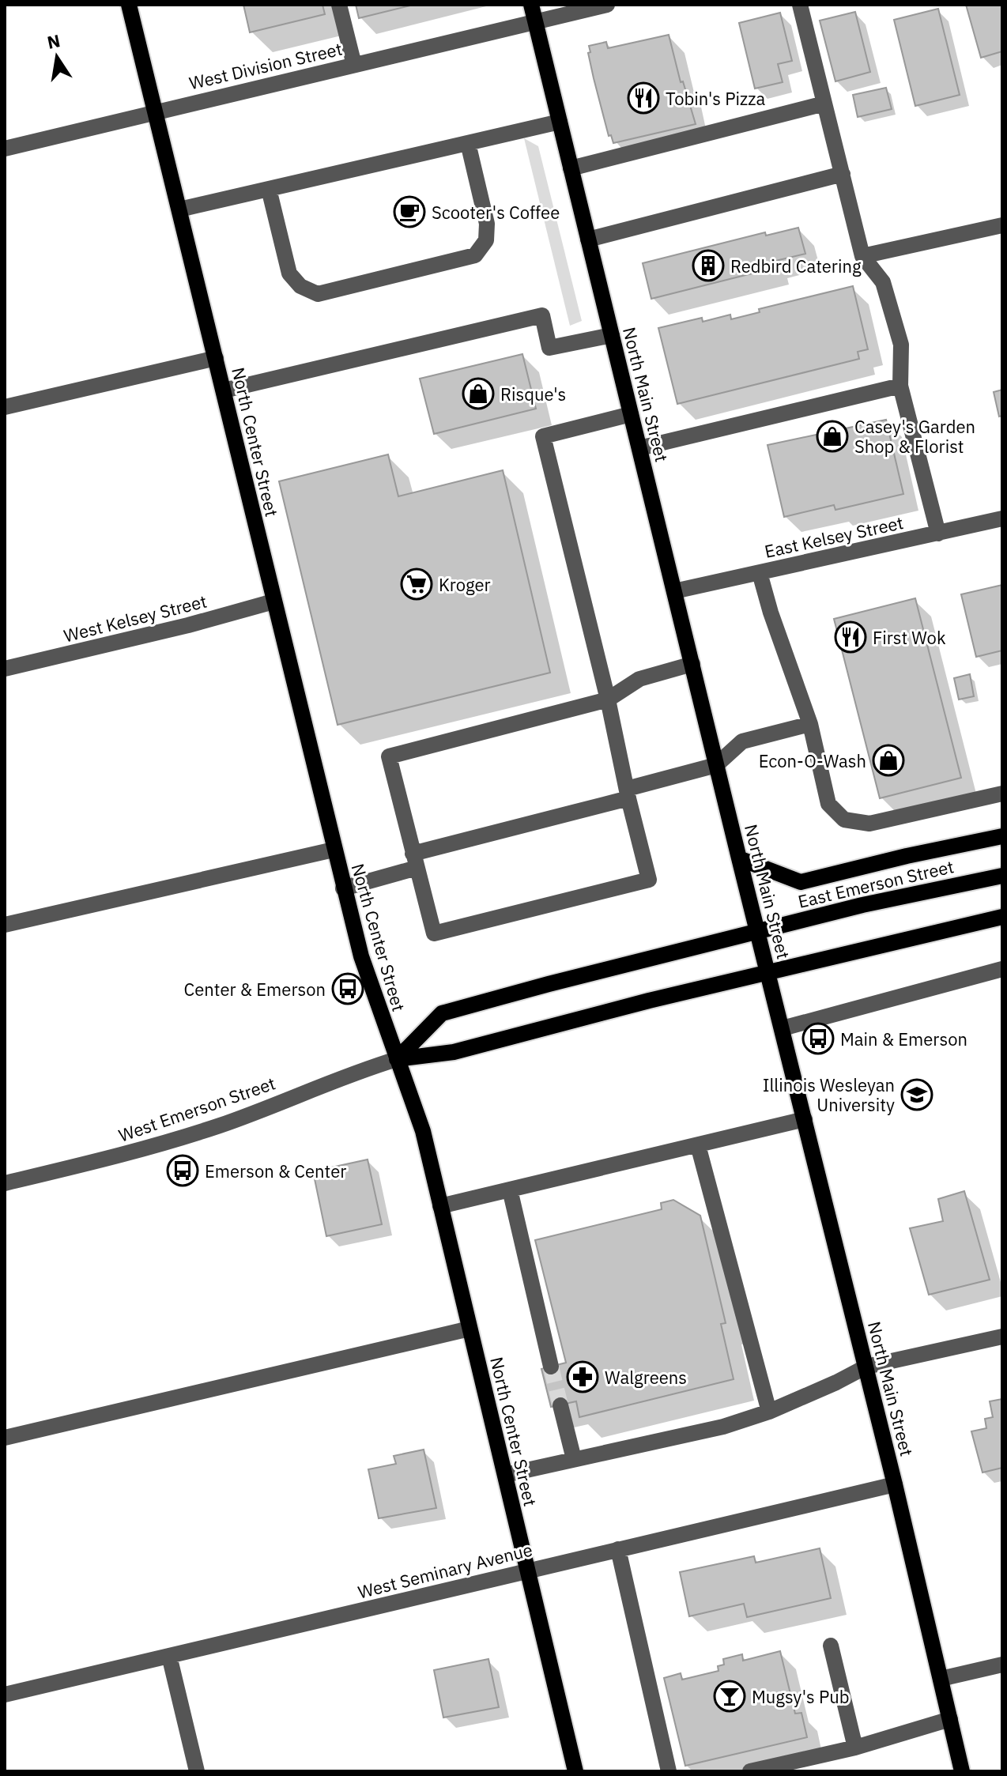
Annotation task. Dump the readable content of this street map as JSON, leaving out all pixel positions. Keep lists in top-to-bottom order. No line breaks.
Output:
{"streets":{"main road":["North Main Street","North Center Street","East Emerson Street","West Emerson Street"],"street":["West Division Street","East Kelsey Street","West Kelsey Street","West Seminary Avenue"]},"crossings":[["West Division Street","North Main Street"],["West Division Street","North Center Street"],["North Main Street","East Kelsey Street"],["North Main Street","East Emerson Street"],["North Main Street","West Emerson Street"],["North Main Street","West Seminary Avenue"],["North Center Street","West Kelsey Street"],["North Center Street","West Emerson Street"],["North Center Street","West Seminary Avenue"],["East Emerson Street","West Emerson Street"]],"places":{"restaurant":["Tobin's Pizza","First Wok"],"cafe":["Scooter's Coffee"],"building":["Redbird Catering"],"shop":["Risque's","Casey's Garden Shop & Florist","Econ-O-Wash"],"supermarket":["Kroger"],"bus stop":["Center & Emerson","Main & Emerson","Emerson & Center"],"school or university":["Illinois Wesleyan University"],"pharmacy":["Walgreens"],"bar":["Mugsy's Pub"]},"north":"top"}
